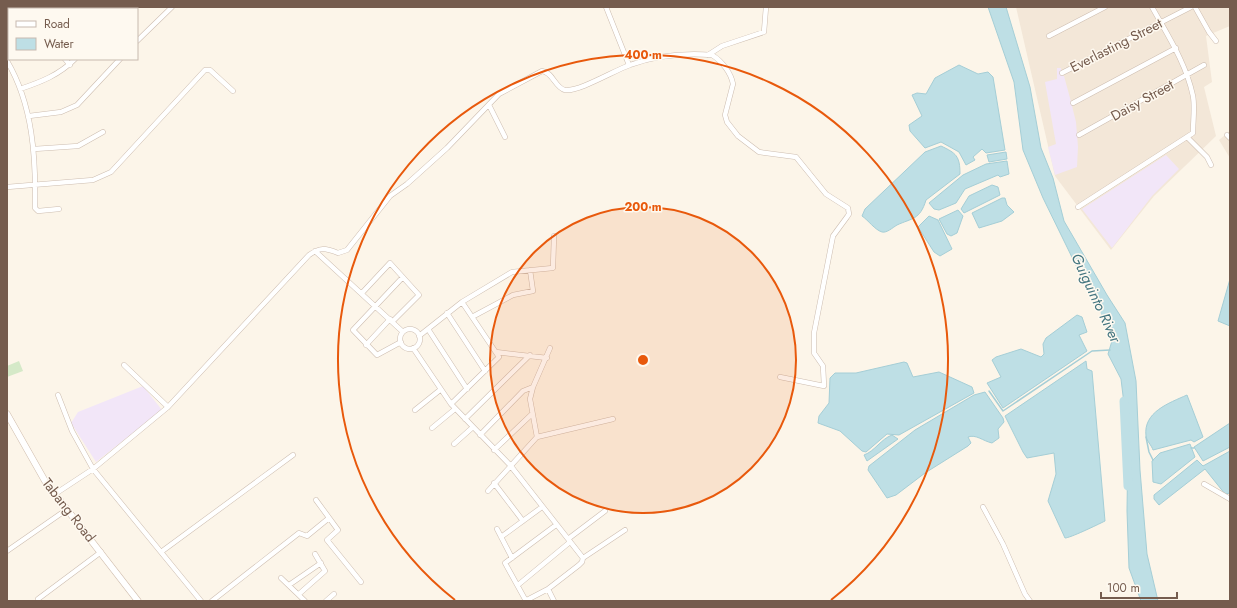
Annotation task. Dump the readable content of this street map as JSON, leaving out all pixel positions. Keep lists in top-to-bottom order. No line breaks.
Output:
{"streets":{"main road":["Tabang Road"],"street":["Everlasting Street","Daisy Street"]},"water":["Guiguinto River"],"legend":["Road","Water"],"scale_bar":"100 m","rings":["400 m","200 m"]}
